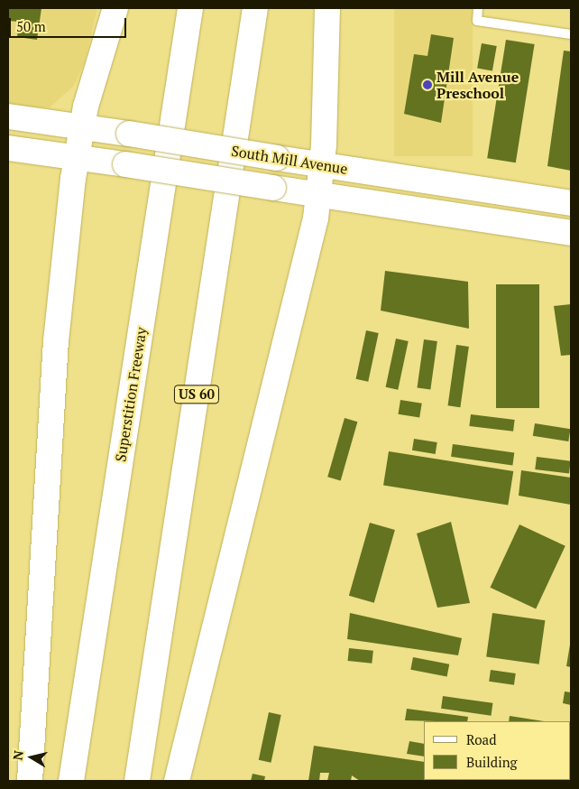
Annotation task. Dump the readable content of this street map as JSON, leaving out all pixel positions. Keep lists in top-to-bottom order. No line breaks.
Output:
{"streets":{"main road":["South Mill Avenue","Superstition Freeway","US 60"]},"places":["Mill Avenue Preschool"],"legend":["Road","Building"],"scale_bar":"50 m","north":"left"}
